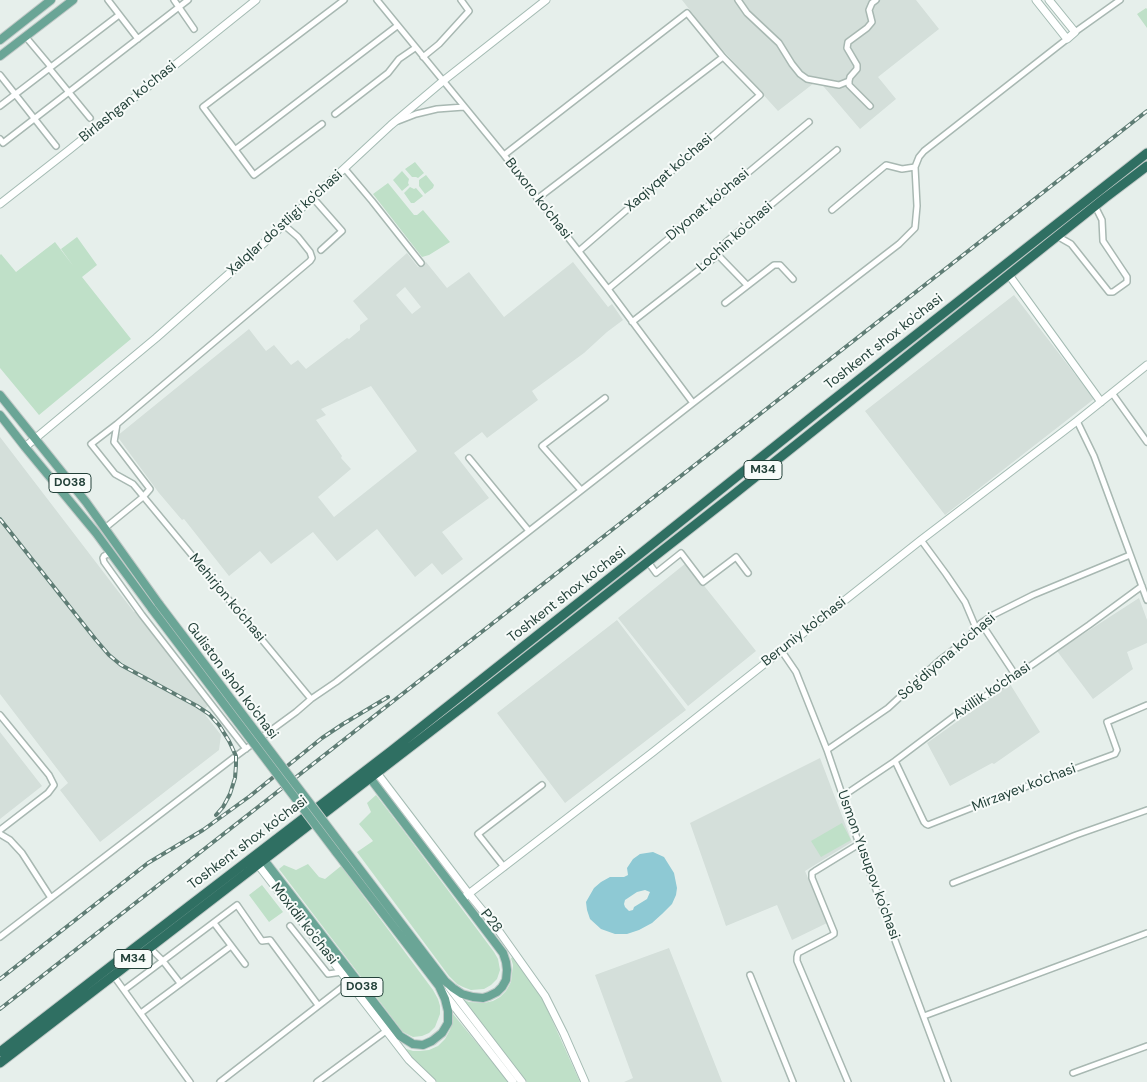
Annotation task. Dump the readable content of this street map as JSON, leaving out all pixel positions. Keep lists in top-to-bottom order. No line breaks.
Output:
{"streets":{"highway":["Toshkent shox ko'chasi","M34"],"main road":["D038","Guliston shoh ko'chasi"],"street":["Birlashgan ko'chasi","Xaqiyqat ko'chasi","Buxoro ko'chasi","Diyonat ko'chasi","Xalqlar do'stligi ko'chasi","Lochin ko'chasi","Mehirjon ko'chasi","Beruniy ko'chasi","So'g'diyona ko'chasi","Axillik ko'chasi","Mirzayev ko'chasi","Usmon Yusupov ko'chasi","Р28","Moxidil ko'chasi"]},"crossings":[["Xaqiyqat ko'chasi","Buxoro ko'chasi"],["Buxoro ko'chasi","Diyonat ko'chasi"],["Buxoro ko'chasi","Xalqlar do'stligi ko'chasi"],["Buxoro ko'chasi","Lochin ko'chasi"],["Xalqlar do'stligi ko'chasi","Guliston shoh ko'chasi"],["Toshkent shox ko'chasi","Guliston shoh ko'chasi"],["Toshkent shox ko'chasi","Р28"],["Toshkent shox ko'chasi","Moxidil ko'chasi"],["D038","Moxidil ko'chasi"],["Beruniy ko'chasi","Guliston shoh ko'chasi"],["Beruniy ko'chasi","Usmon Yusupov ko'chasi"],["Beruniy ko'chasi","Р28"],["So'g'diyona ko'chasi","Usmon Yusupov ko'chasi"],["Guliston shoh ko'chasi","Р28"],["Guliston shoh ko'chasi","Moxidil ko'chasi"],["Axillik ko'chasi","Mirzayev ko'chasi"],["Axillik ko'chasi","Usmon Yusupov ko'chasi"]]}
